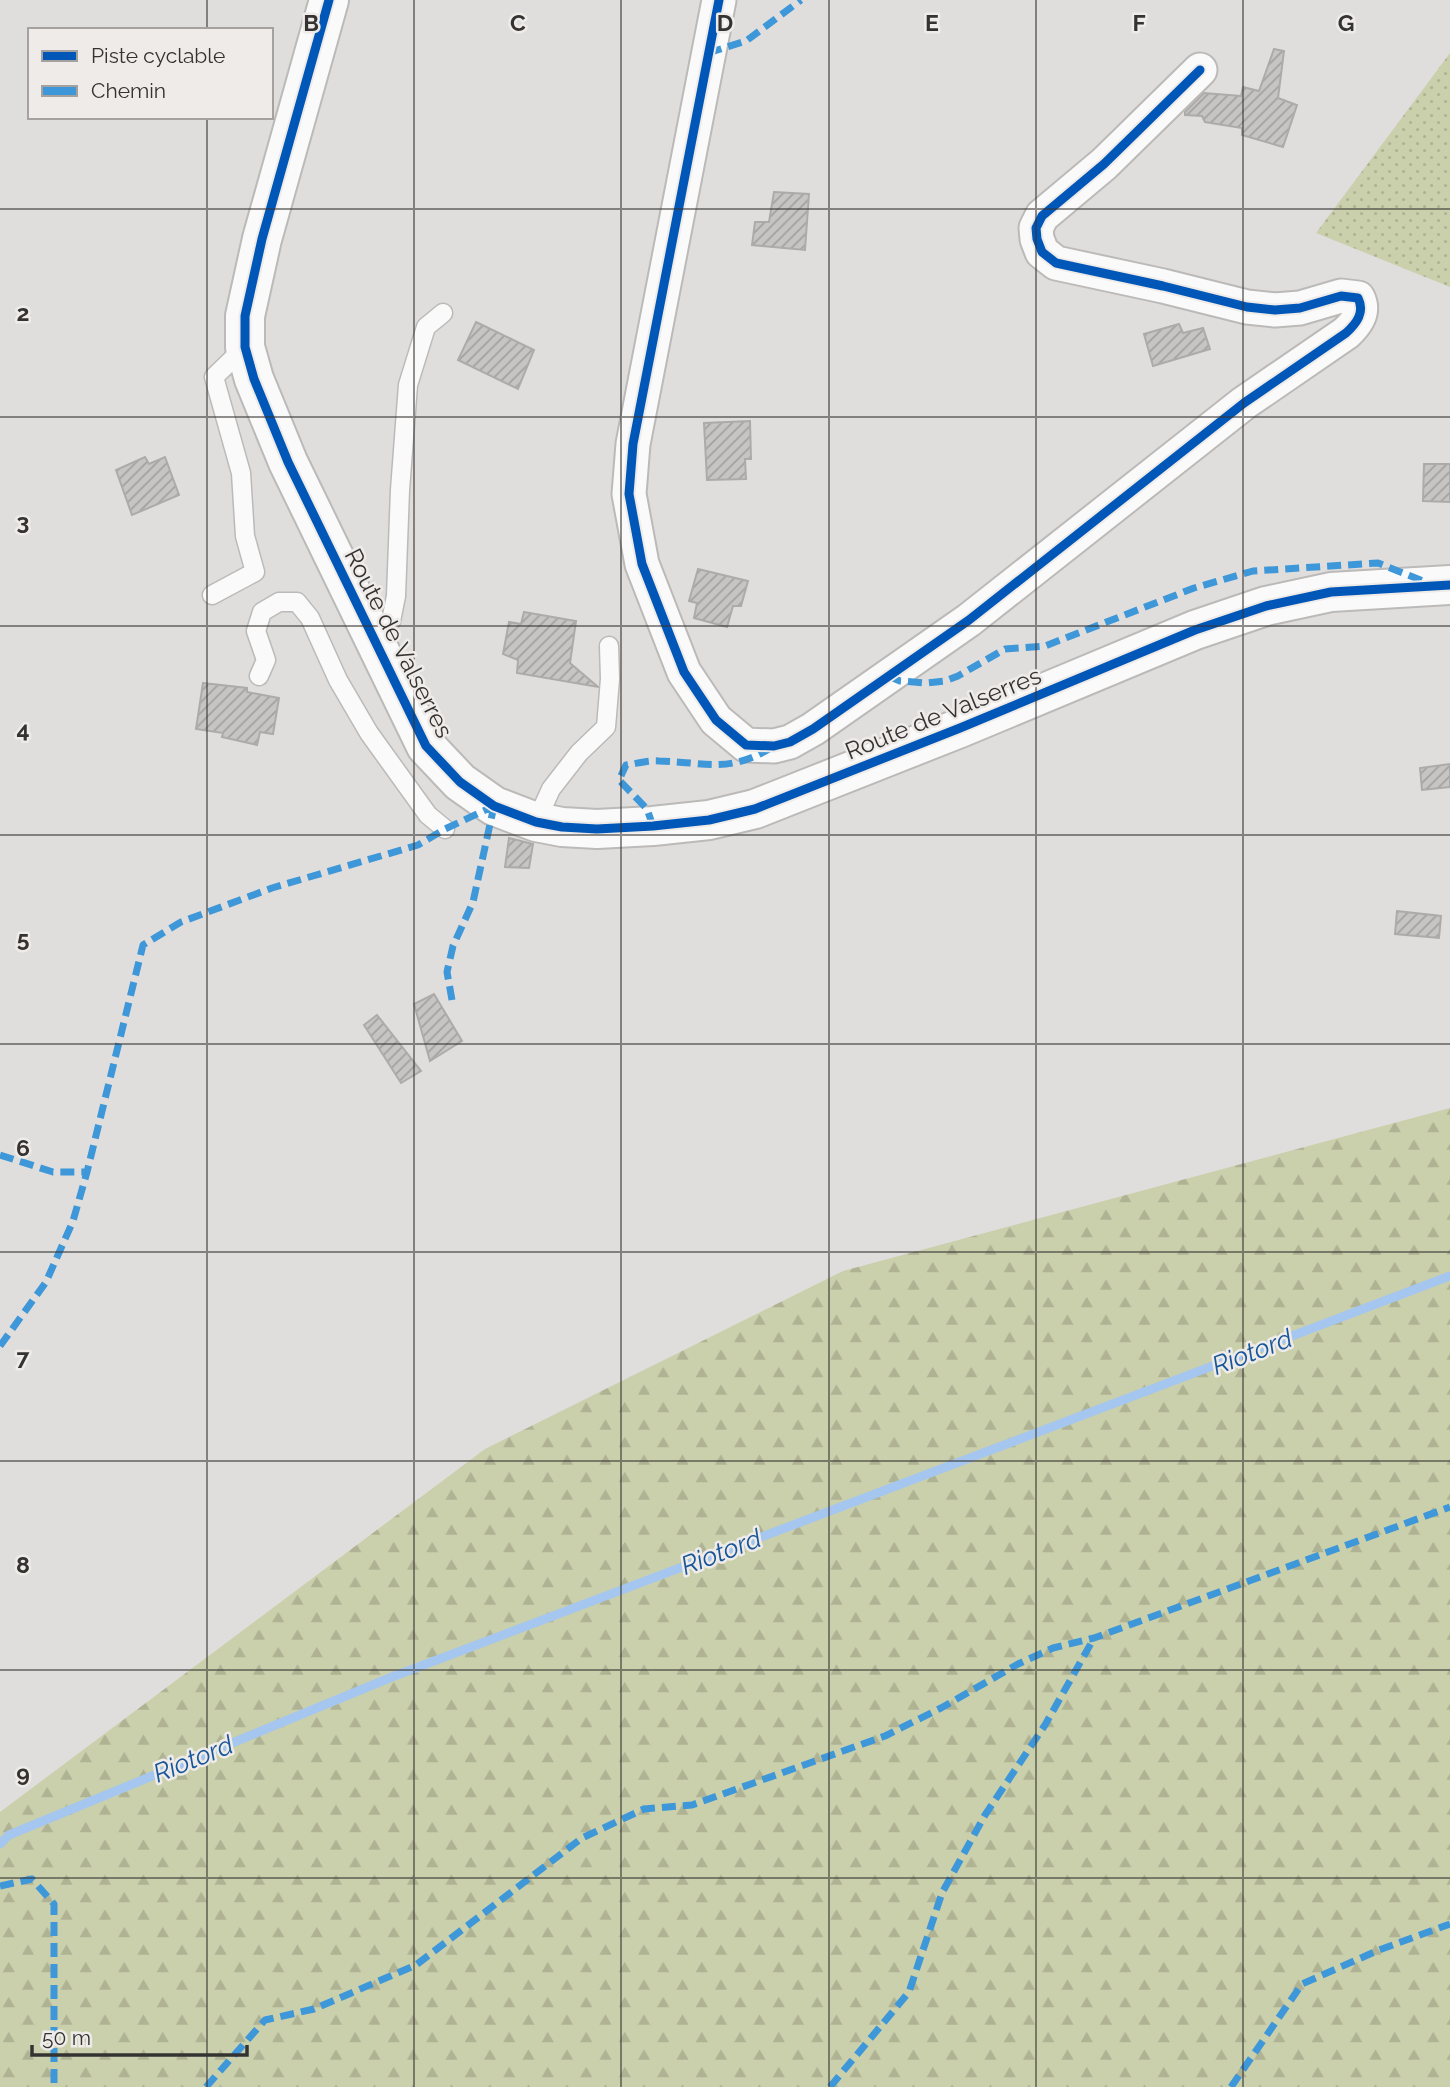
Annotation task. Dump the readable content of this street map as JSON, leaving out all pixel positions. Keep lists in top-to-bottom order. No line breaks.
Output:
{"streets":{"street":["Route de Valserres"]},"water":["Riotord"],"legend":["Piste cyclable","Chemin"],"scale_bar":"50 m","grid":{"columns":["B","C","D","E","F","G"],"rows":["2","3","4","5","6","7","8","9"]}}
